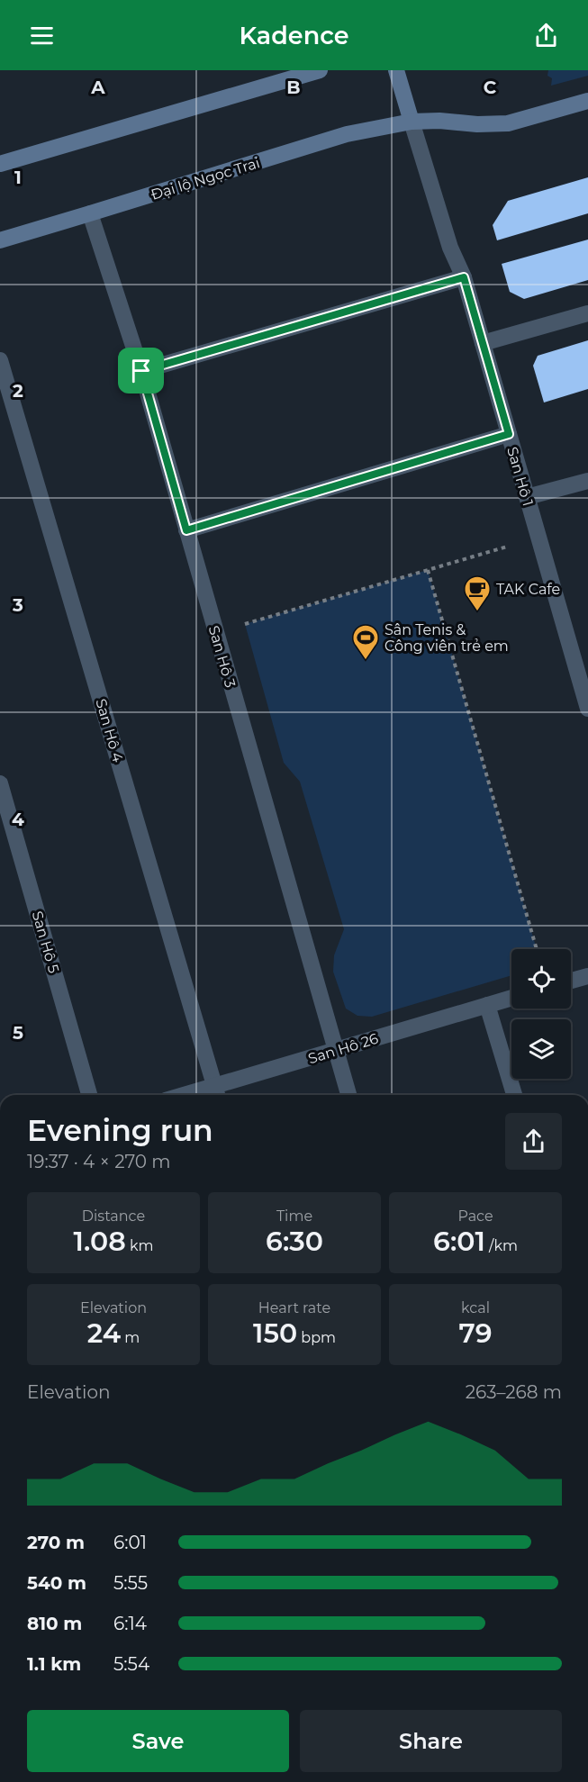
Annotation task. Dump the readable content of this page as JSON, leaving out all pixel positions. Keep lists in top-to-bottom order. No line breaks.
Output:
{"streets":{"main road":["Đại lộ Ngọc Trai"],"street":["San Hô 1","San Hô 3","San Hô 4","San Hô 5","San Hô 26"]},"crossings":[["Đại lộ Ngọc Trai","San Hô 1"],["Đại lộ Ngọc Trai","San Hô 3"],["San Hô 3","San Hô 26"],["San Hô 4","San Hô 26"]],"places":{"cafe":["TAK Cafe"],"sports":["Sân Tenis & Công viên trẻ em"]},"page":{"header":"Kadence","heading":["Evening run","19:37 · 4 × 270 m"],"stats":[["Distance","1.08 km"],["Time","6:30"],["Pace","6:01 /km"],["Elevation","24 m"],["Heart rate","150 bpm"],["kcal","79"]],"chart":["Elevation","263–268 m"],"list":[{"name":"270 m","note":"6:01"},{"name":"540 m","note":"5:55"},{"name":"810 m","note":"6:14"},{"name":"1.1 km","note":"5:54"}],"buttons":["Save","Share"]},"grid":{"columns":["A","B","C"],"rows":["1","2","3","4","5"]}}
